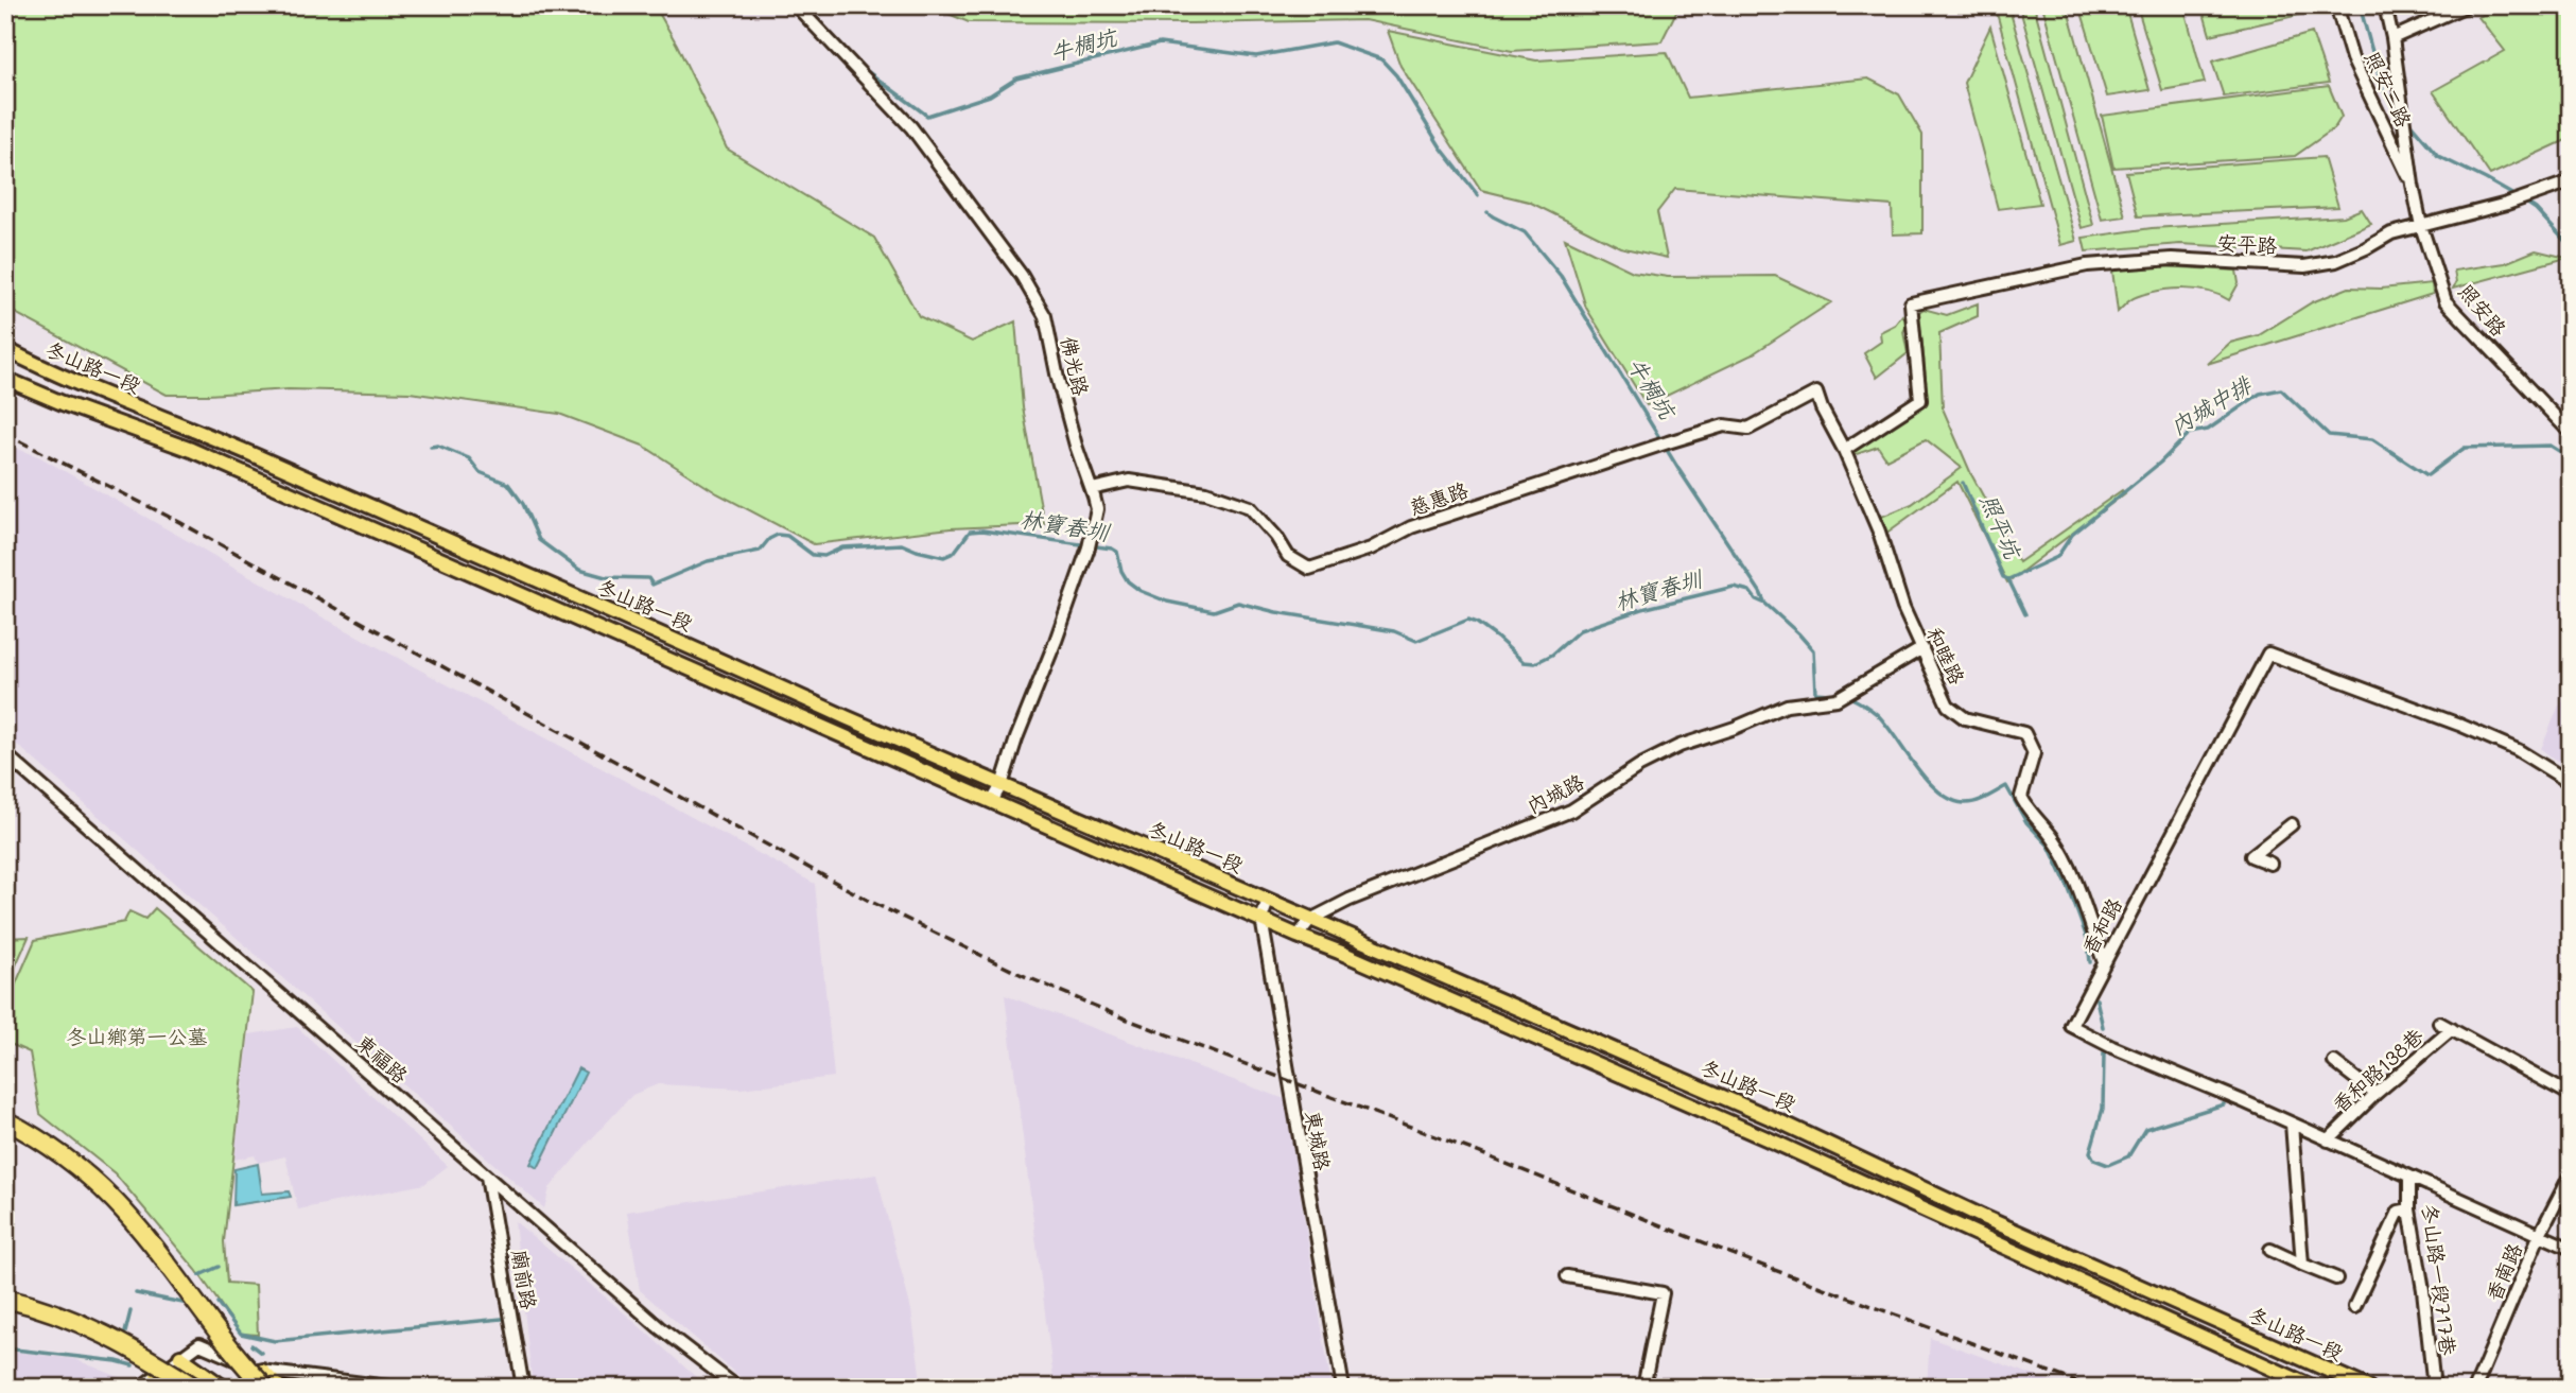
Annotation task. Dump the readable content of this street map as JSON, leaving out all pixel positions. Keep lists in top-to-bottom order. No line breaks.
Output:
{"streets":{"main road":["冬山路一段"],"street":["照安二路","安平路","照安路","佛光路","慈惠路","和睦路","內城路","香和路","東福路","香和路138巷","東城路","香南路","廟前路","冬山路一段717巷"]},"crossings":[["照安二路","照安路"],["安平路","照安路"],["安平路","和睦路"],["佛光路","冬山路一段"],["佛光路","慈惠路"],["冬山路一段","內城路"],["冬山路一段","東城路"],["慈惠路","和睦路"],["和睦路","內城路"],["和睦路","香和路"],["香和路","香和路138巷"],["香和路","香南路"],["香和路","冬山路一段717巷"],["東福路","廟前路"]],"water":["牛椆坑","內城中排","林寶春圳","照平坑"],"parks":["冬山鄉第一公墓"]}
